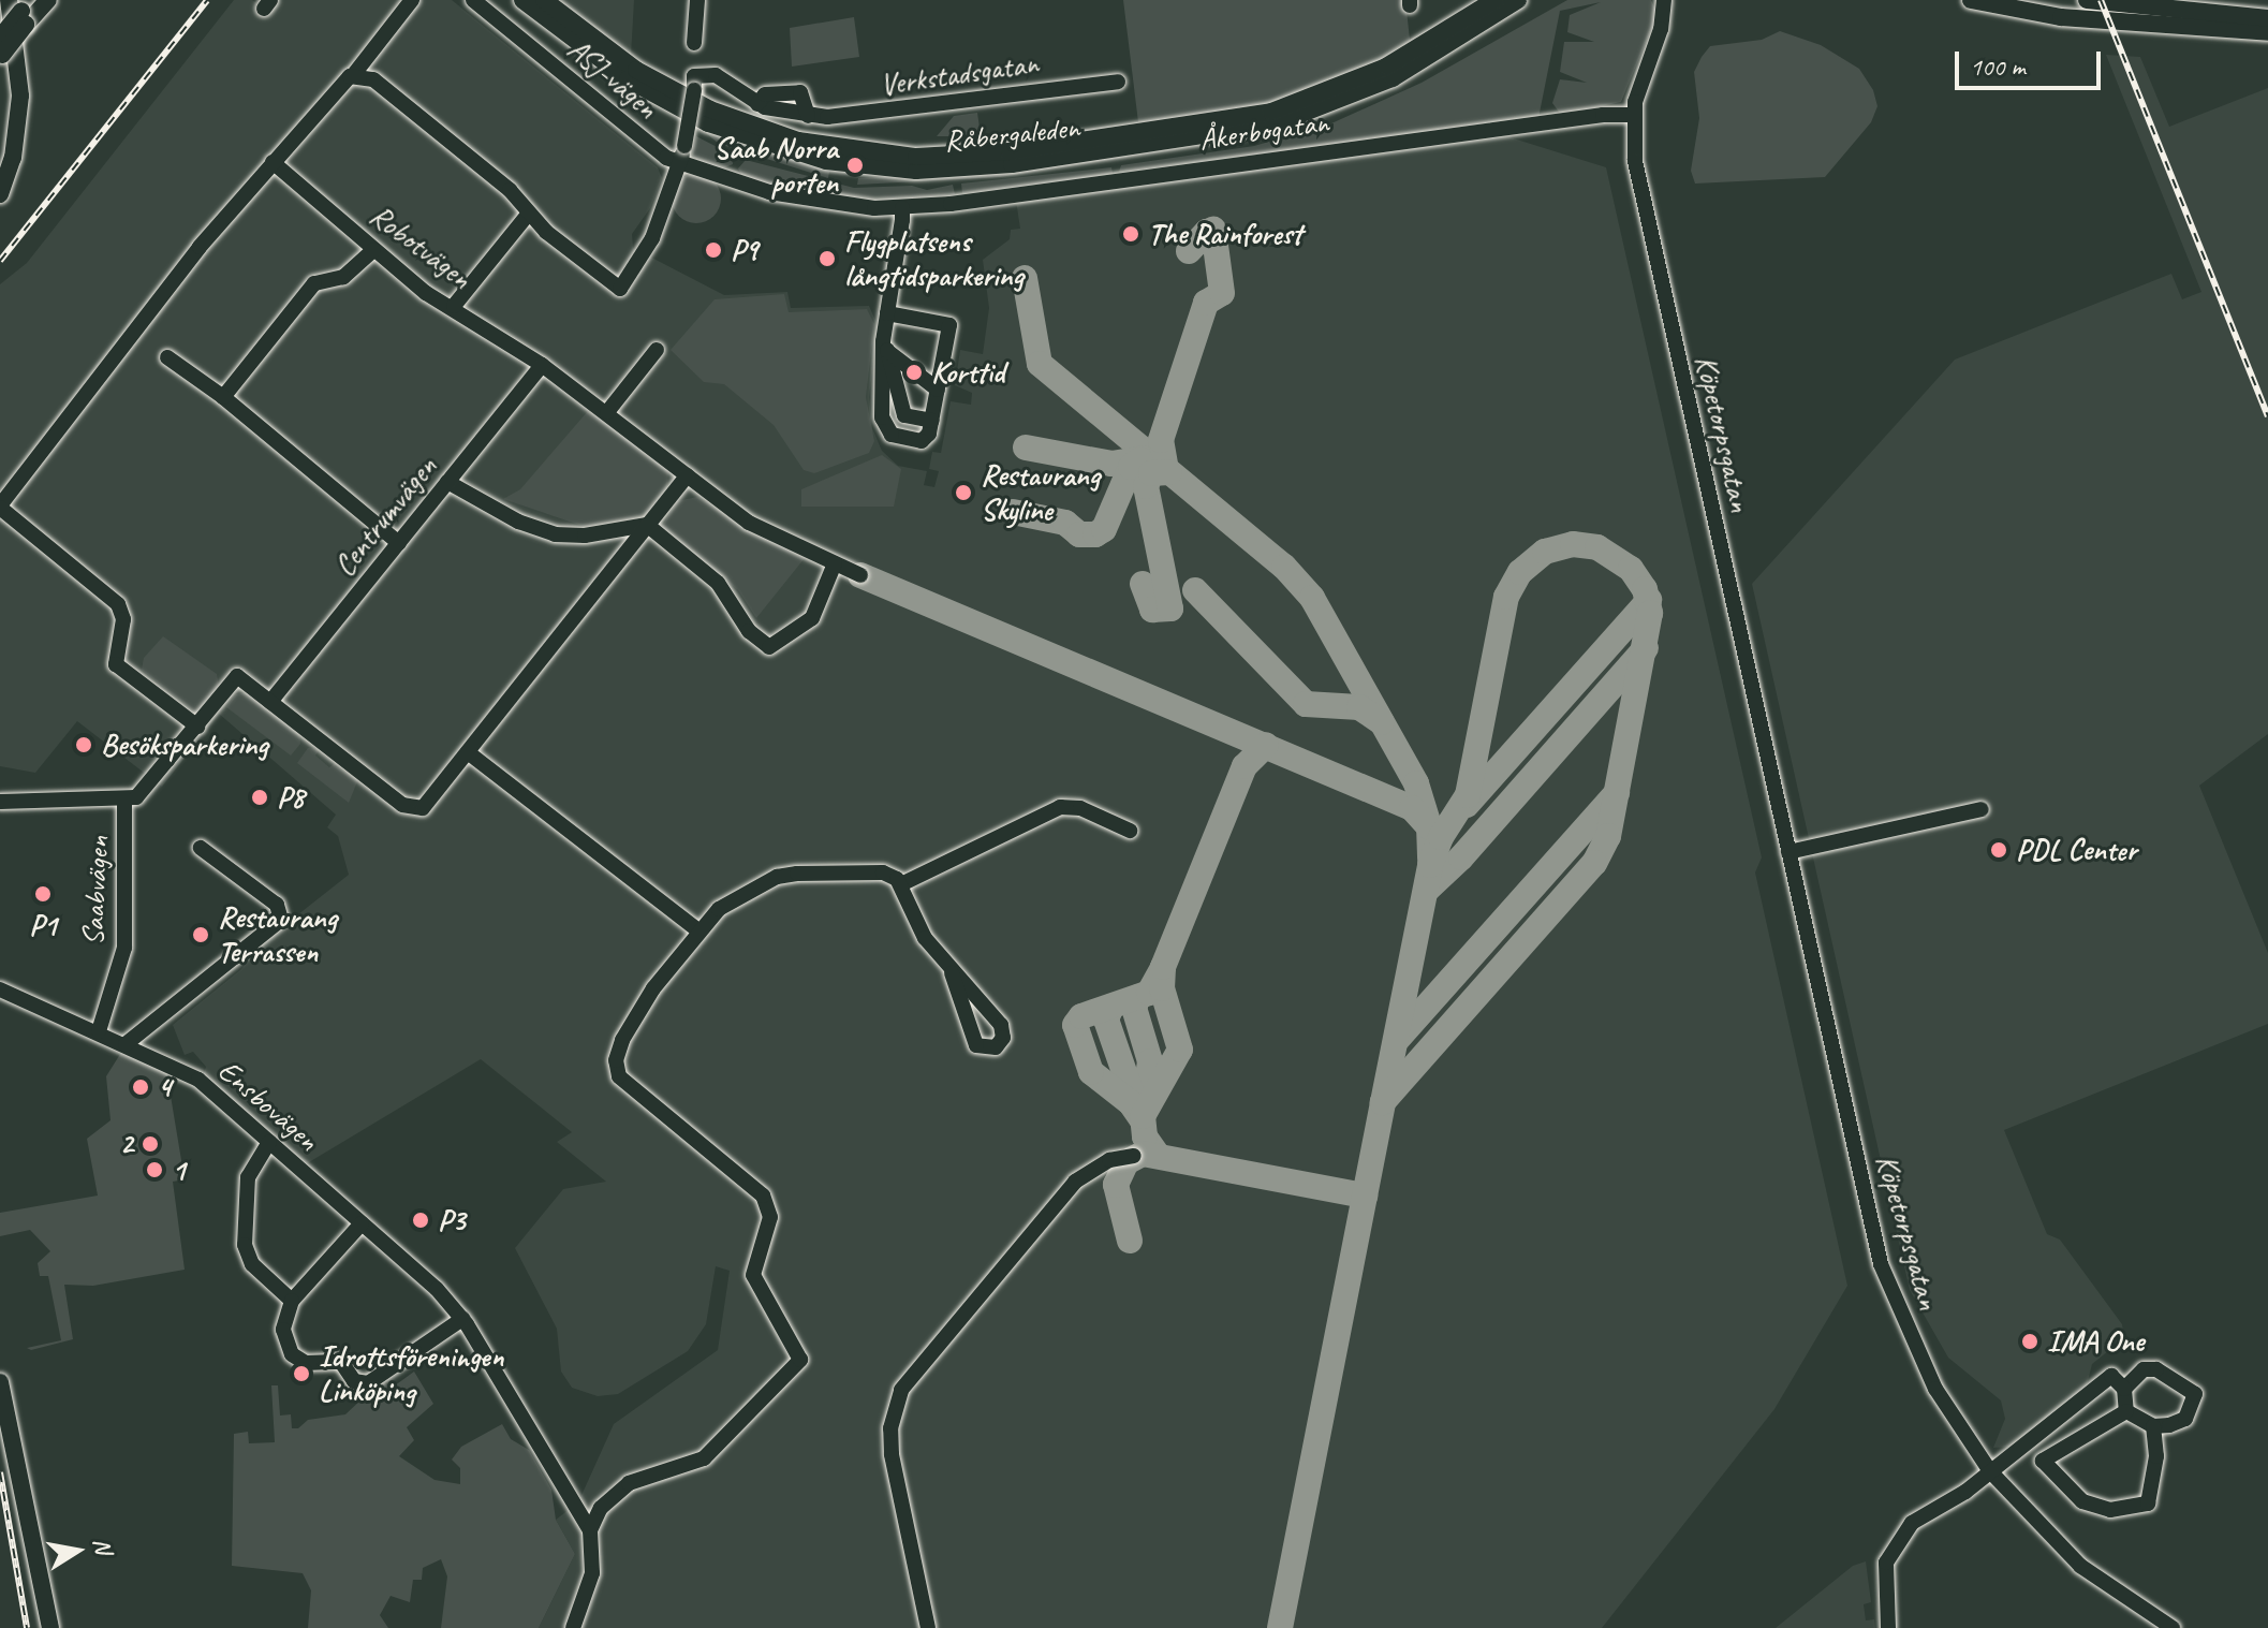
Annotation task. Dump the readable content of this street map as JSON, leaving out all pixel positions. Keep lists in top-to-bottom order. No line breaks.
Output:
{"streets":{"main road":["Råbergaleden"],"street":["Verkstadsgatan","ASJ-vägen","Åkerbogatan","Robotvägen","Köpetorpsgatan","Centrumvägen","Saabvägen","Ensbovägen"]},"crossings":[["Verkstadsgatan","ASJ-vägen"],["Verkstadsgatan","Åkerbogatan"],["ASJ-vägen","Åkerbogatan"],["Åkerbogatan","Köpetorpsgatan"],["Robotvägen","Centrumvägen"],["Saabvägen","Ensbovägen"]],"places":["Saab Norra porten","The Rainforest","P9","Flygplatsens långtidsparkering","Korttid","Restaurang Skyline","Besöksparkering","P8","PDL Center","P1","Restaurang Terrassen","4","2","1","P3","IMA One","Idrottsföreningen Linköping"],"scale_bar":"100 m","north":"right"}
